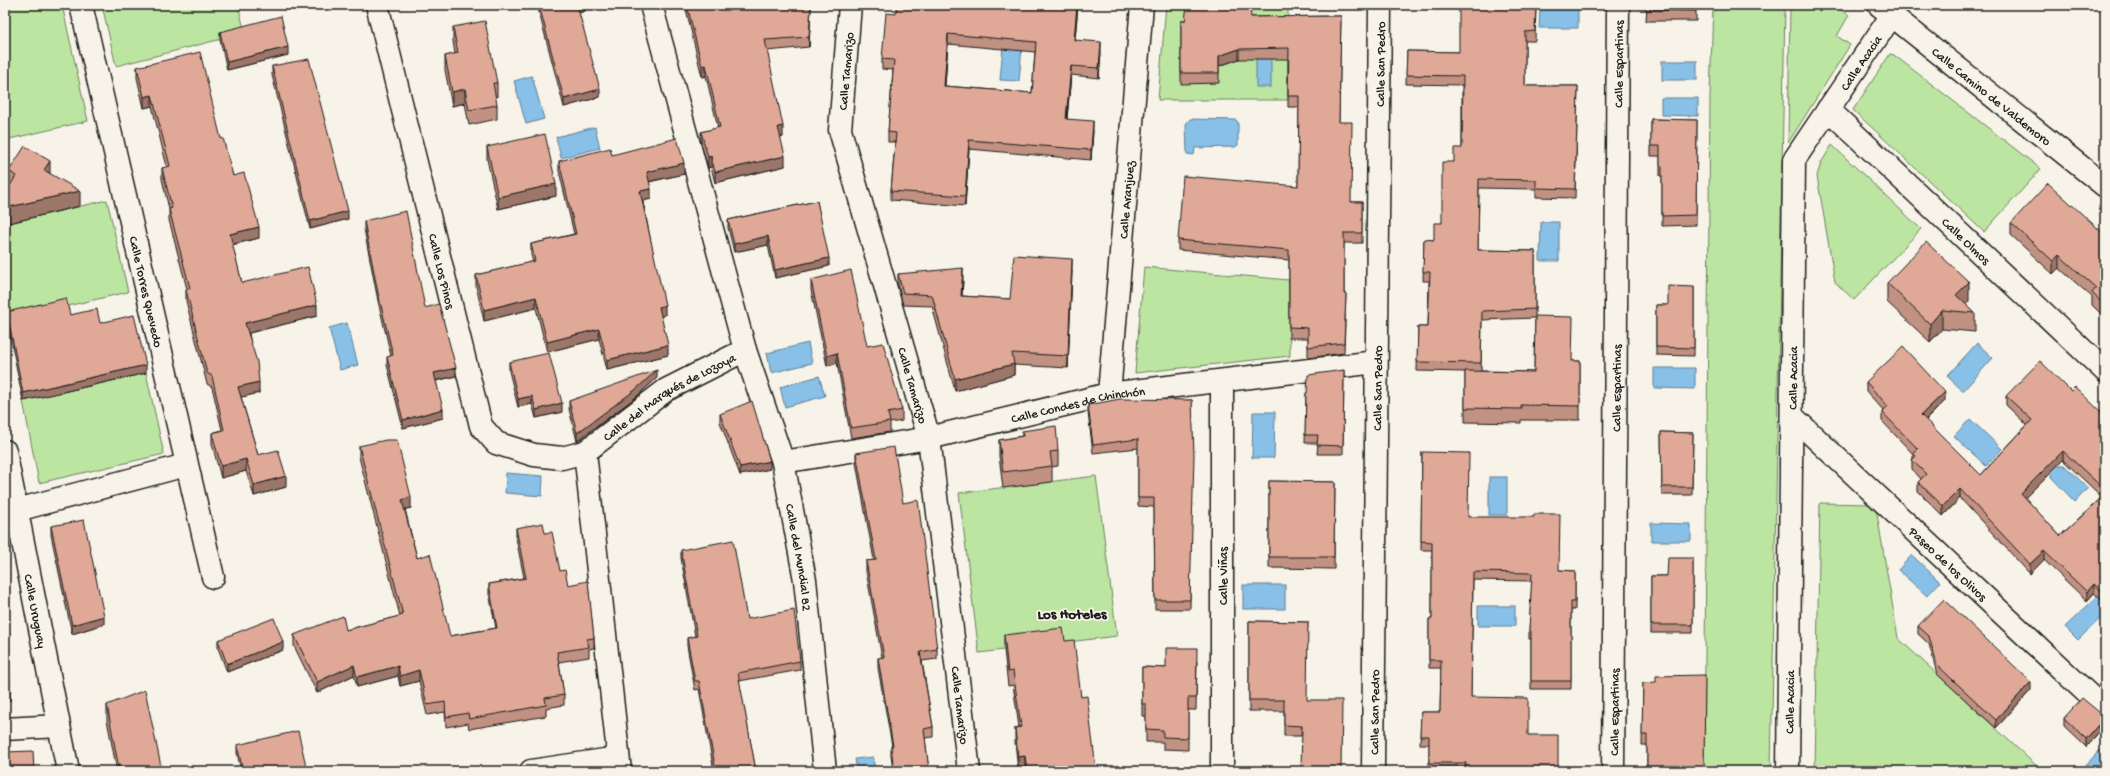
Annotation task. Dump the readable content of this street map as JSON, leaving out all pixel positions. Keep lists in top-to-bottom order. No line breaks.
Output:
{"streets":{"street":["Calle Acacia","Calle San Pedro","Calle Espartinas","Calle Tamarizo","Calle Camino de Valdemoro","Calle Aranjuez","Calle Olmos","Calle Los Pinos","Calle Torres Quevedo","Calle del Marqués de Lozoya","Calle Condes de Chinchón","Calle del Mundial 82","Paseo de los Olivos","Calle Viñas","Calle Uruguay"]},"crossings":[["Calle Acacia","Calle Camino de Valdemoro"],["Calle Acacia","Calle Olmos"],["Calle Acacia","Paseo de los Olivos"],["Calle San Pedro","Calle Condes de Chinchón"],["Calle Tamarizo","Calle Condes de Chinchón"],["Calle Aranjuez","Calle Condes de Chinchón"],["Calle Los Pinos","Calle del Marqués de Lozoya"],["Calle del Marqués de Lozoya","Calle del Mundial 82"],["Calle Condes de Chinchón","Calle del Mundial 82"],["Calle Condes de Chinchón","Calle Viñas"]],"districts":["Los Hoteles"]}
